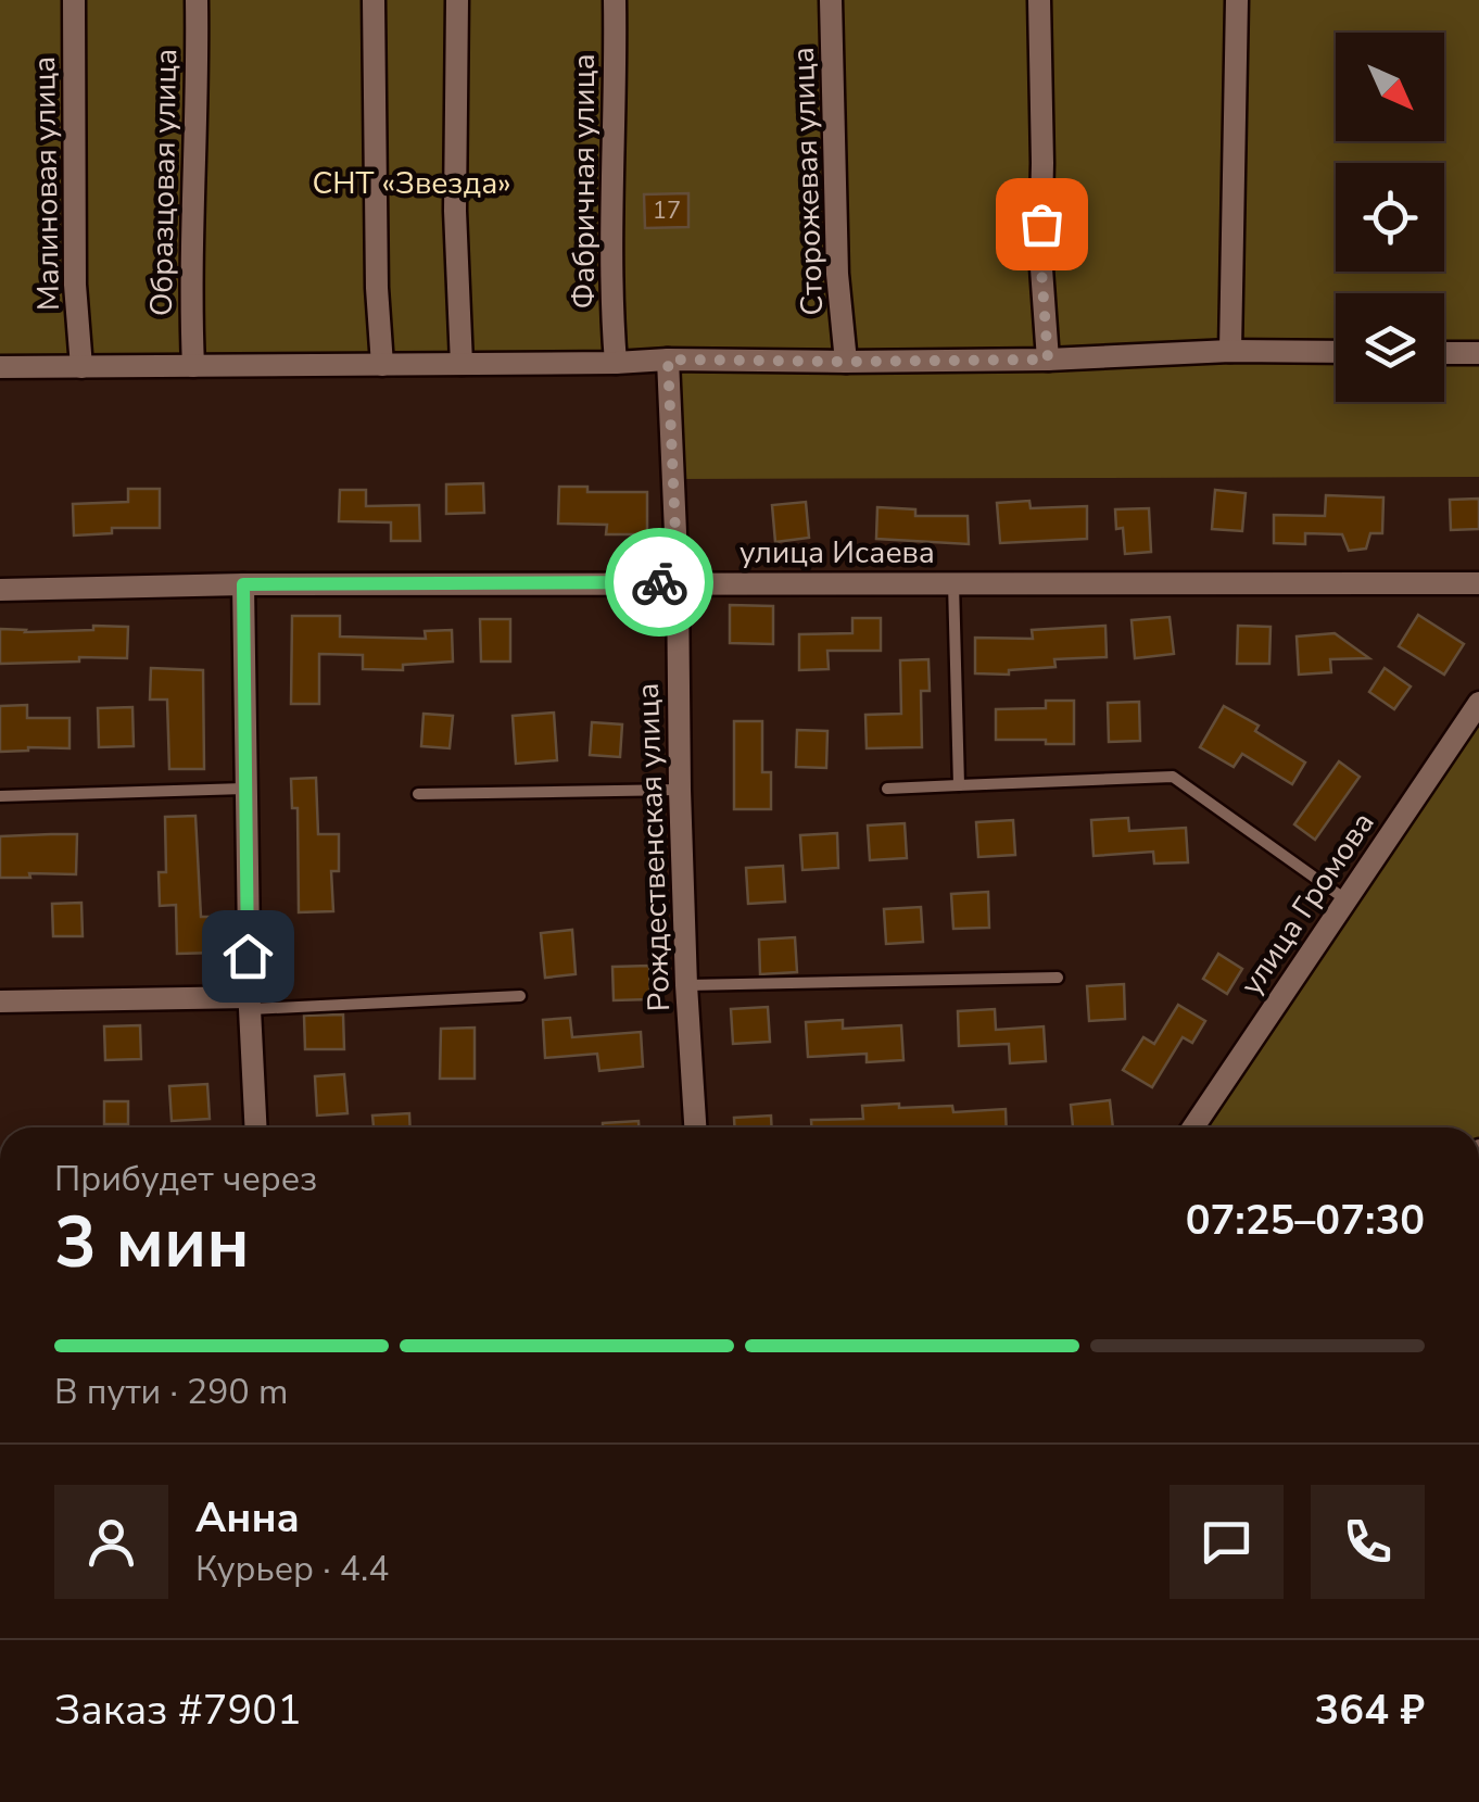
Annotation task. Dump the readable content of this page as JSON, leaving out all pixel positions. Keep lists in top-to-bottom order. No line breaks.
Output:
{"streets":{"street":["Фабричная улица","Сторожевая улица","Образцовая улица","Малиновая улица","улица Исаева","Рождественская улица","улица Громова"]},"crossings":[["улица Исаева","Рождественская улица"]],"parks":["СНТ «Звезда»"],"house_numbers":["17"],"north":"bottom right","page":{"heading":["3 мин","Прибудет через","07:25–07:30"],"panel":["Анна","Курьер · 4.4","Заказ #7901","364 ₽"],"bar":"В пути · 290 m"}}
